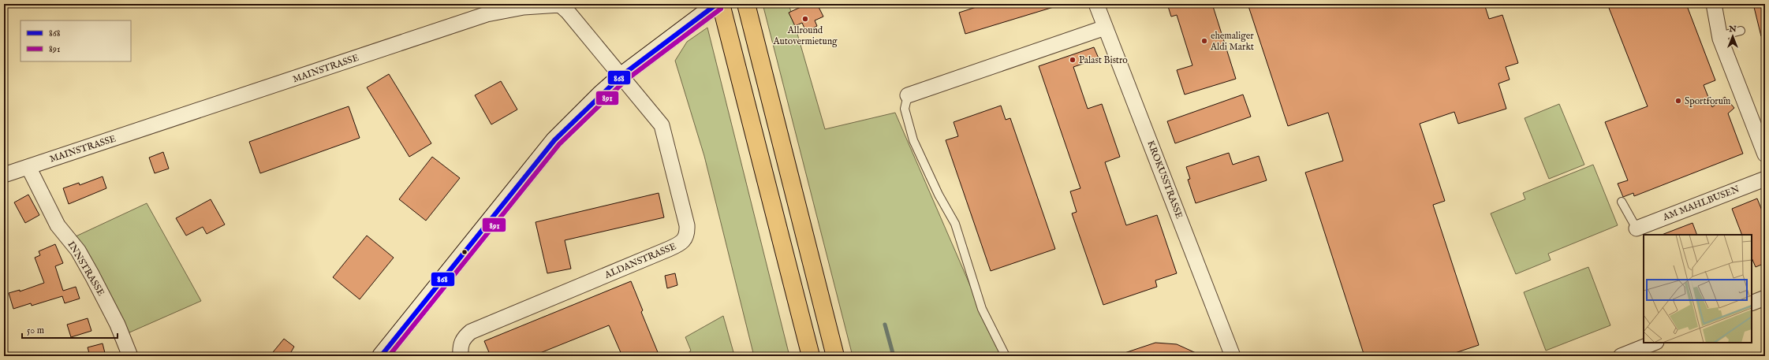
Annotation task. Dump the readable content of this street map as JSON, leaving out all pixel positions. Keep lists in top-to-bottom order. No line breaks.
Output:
{"streets":{"street":["MAINSTRASSE","KROKUSSTRASSE","AM MAHLBUSEN","ALDANSTRASSE","INNSTRASSE"]},"crossings":[["MAINSTRASSE","ALDANSTRASSE"],["MAINSTRASSE","INNSTRASSE"]],"places":["Allround Autovermietung","ehemaliger Aldi Markt","Palast Bistro","Sportforum"],"lines":["transit line 868","transit line 891"],"legend":["868","891"],"scale_bar":"50 m","north":"top"}
